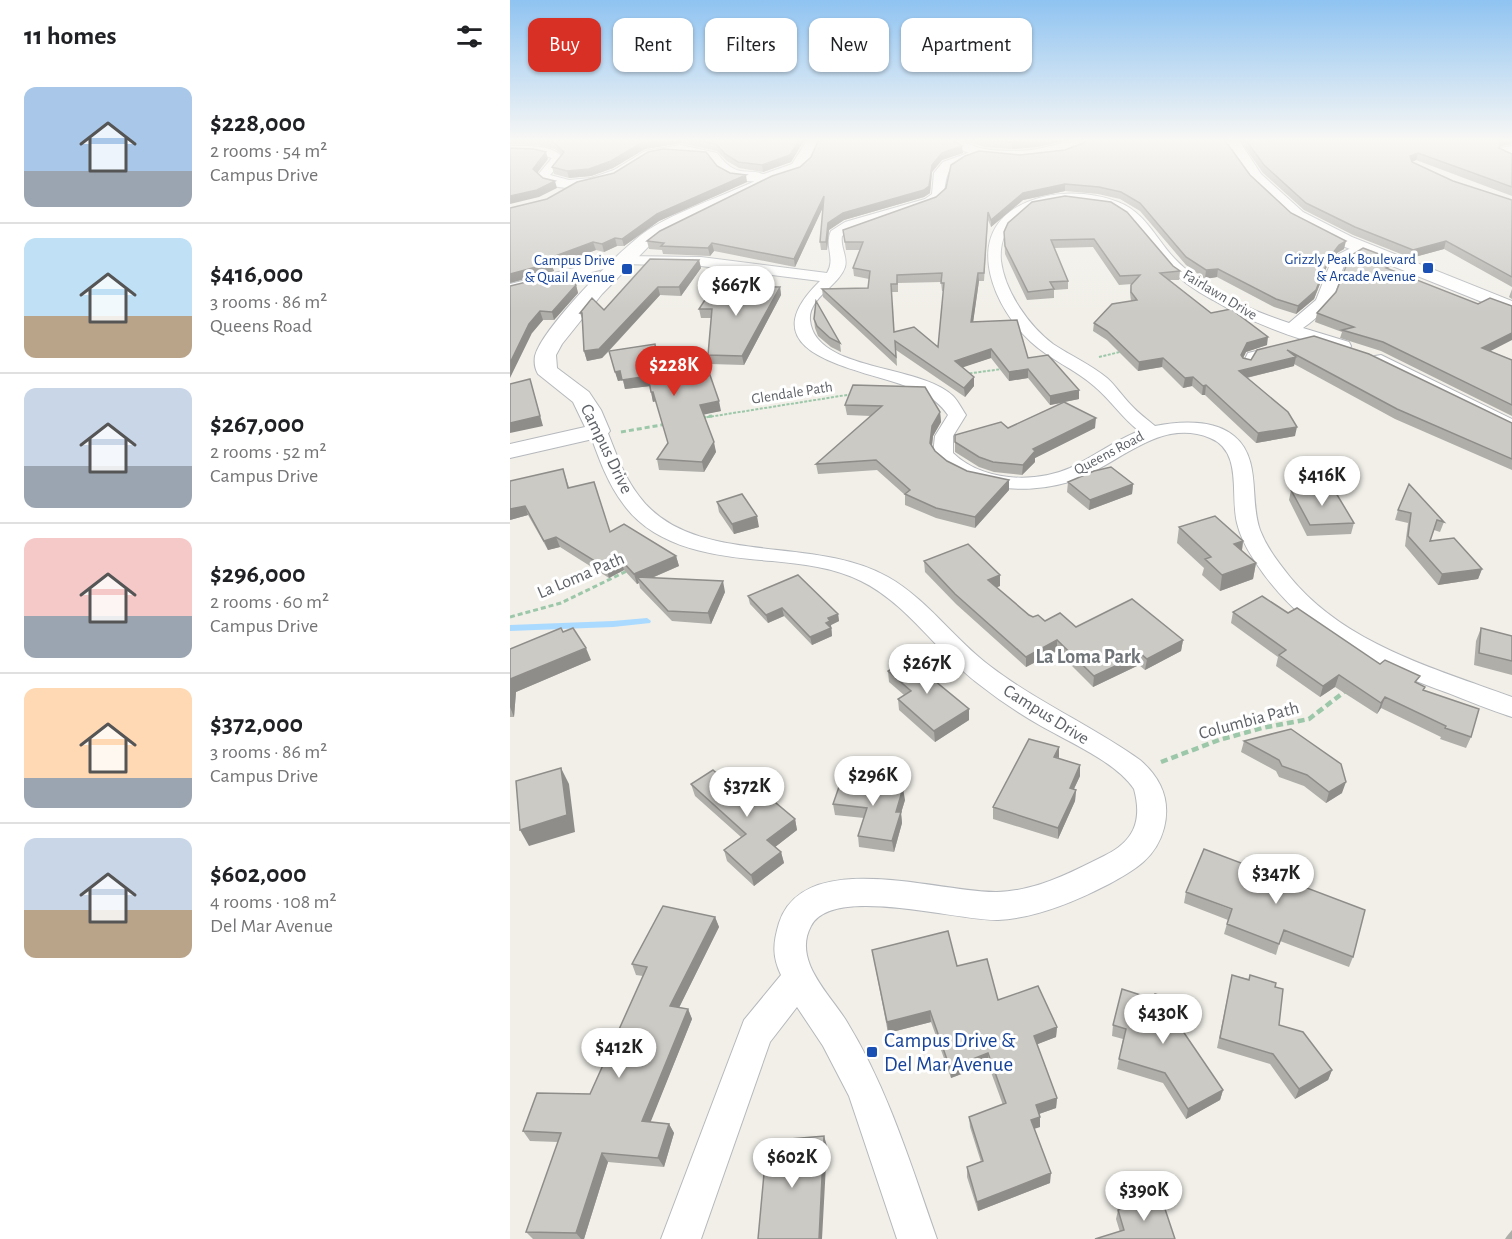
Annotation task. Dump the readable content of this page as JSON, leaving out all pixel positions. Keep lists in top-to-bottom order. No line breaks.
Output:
{"streets":{"street":["Fairlawn Drive","Campus Drive","Queens Road"],"path":["Glendale Path","La Loma Path","Columbia Path"]},"crossings":[["Fairlawn Drive","Queens Road"],["Campus Drive","Columbia Path"],["Queens Road","Columbia Path"]],"districts":["La Loma Park"],"places":{"transit":["Grizzly Peak Boulevard & Arcade Avenue","Campus Drive & Quail Avenue","Campus Drive & Del Mar Avenue"]},"page":{"heading":"11 homes","chip":["Buy","Rent","Filters","New","Apartment"],"list":[{"name":"$228,000","note":"2 rooms · 54 m² · Campus Drive"},{"name":"$416,000","note":"3 rooms · 86 m² · Queens Road"},{"name":"$267,000","note":"2 rooms · 52 m² · Campus Drive"},{"name":"$296,000","note":"2 rooms · 60 m² · Campus Drive"},{"name":"$372,000","note":"3 rooms · 86 m² · Campus Drive"},{"name":"$602,000","note":"4 rooms · 108 m² · Del Mar Avenue"}],"price":["$667K","$228K","$416K","$267K","$296K","$372K","$347K","$430K","$412K","$602K","$390K"]}}
